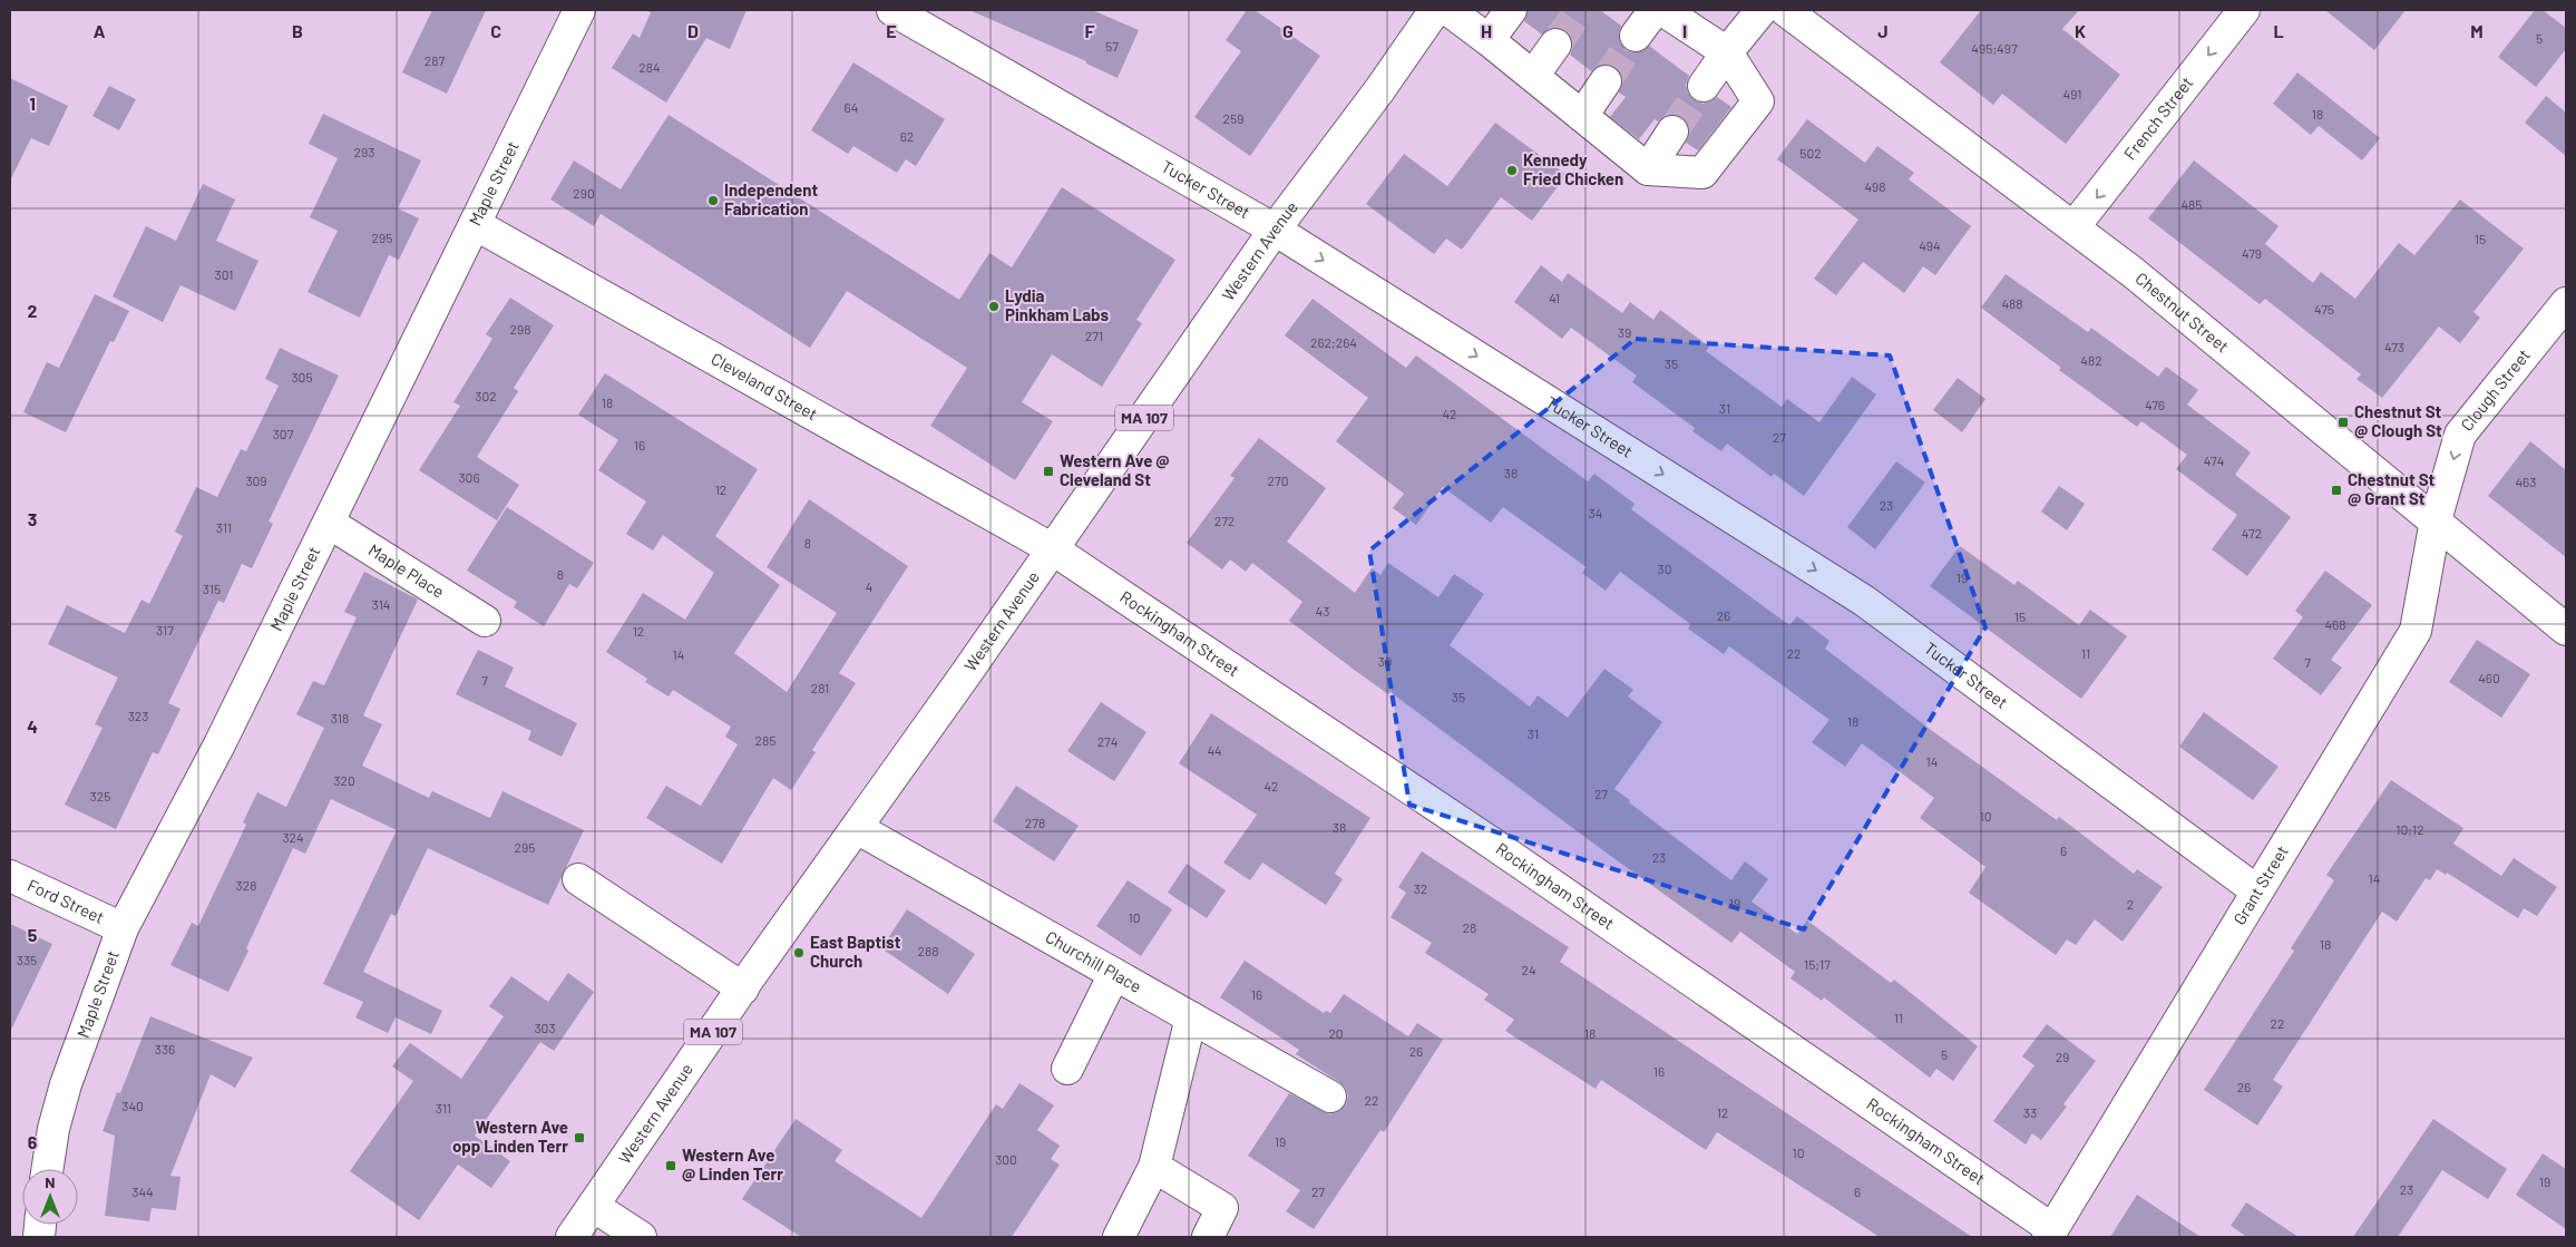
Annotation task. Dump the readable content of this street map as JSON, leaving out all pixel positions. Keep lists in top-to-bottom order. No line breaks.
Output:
{"streets":{"street":["French Street","Maple Street","Tucker Street","Western Avenue","Chestnut Street","Cleveland Street","Clough Street","MA 107","Maple Place","Rockingham Street","Grant Street","Ford Street","Churchill Place"]},"crossings":[["French Street","Chestnut Street"],["Maple Street","Cleveland Street"],["Maple Street","Maple Place"],["Maple Street","Ford Street"],["Tucker Street","Western Avenue"],["Tucker Street","Grant Street"],["Western Avenue","Cleveland Street"],["Western Avenue","Rockingham Street"],["Western Avenue","Churchill Place"],["Chestnut Street","Clough Street"],["Chestnut Street","Grant Street"],["Cleveland Street","Rockingham Street"],["Clough Street","Grant Street"],["Rockingham Street","Grant Street"]],"one_way":["French Street","Tucker Street","Clough Street"],"places":{"other":["Kennedy Fried Chicken","Independent Fabrication","Lydia Pinkham Labs","East Baptist Church"],"transit":["Chestnut St @ Clough St","Western Ave @ Cleveland St","Chestnut St @ Grant St","Western Ave opp Linden Terr","Western Ave @ Linden Terr"]},"house_numbers":["5","57","495;497","287","284","491","64","18","259","62","293","502","498","290","485","295","15","494","479","301","41","488","475","298","39","271","262;264","473","482","35","305","302","18","476","31","42","307","27","16","474","38","306","309","270","463","12","23","34","272","311","472","8","30","8","19","4","315","314","43","26","15","468","317","12","22","11","14","39","7","460","7","281","35","323","318","18","31","285","274","44","14","320","42","27","325","10","278","38","10;12","324","295","6","23","14","328","32","19","2","10","28","18","288","335","15;17","24","16","11","22","303","20","18","336","26","5","29","16","26","22","340","311","12","33","19","10","300","19","23","344","27","6"],"north":"top","grid":{"columns":["A","B","C","D","E","F","G","H","I","J","K","L","M"],"rows":["1","2","3","4","5","6"]}}
